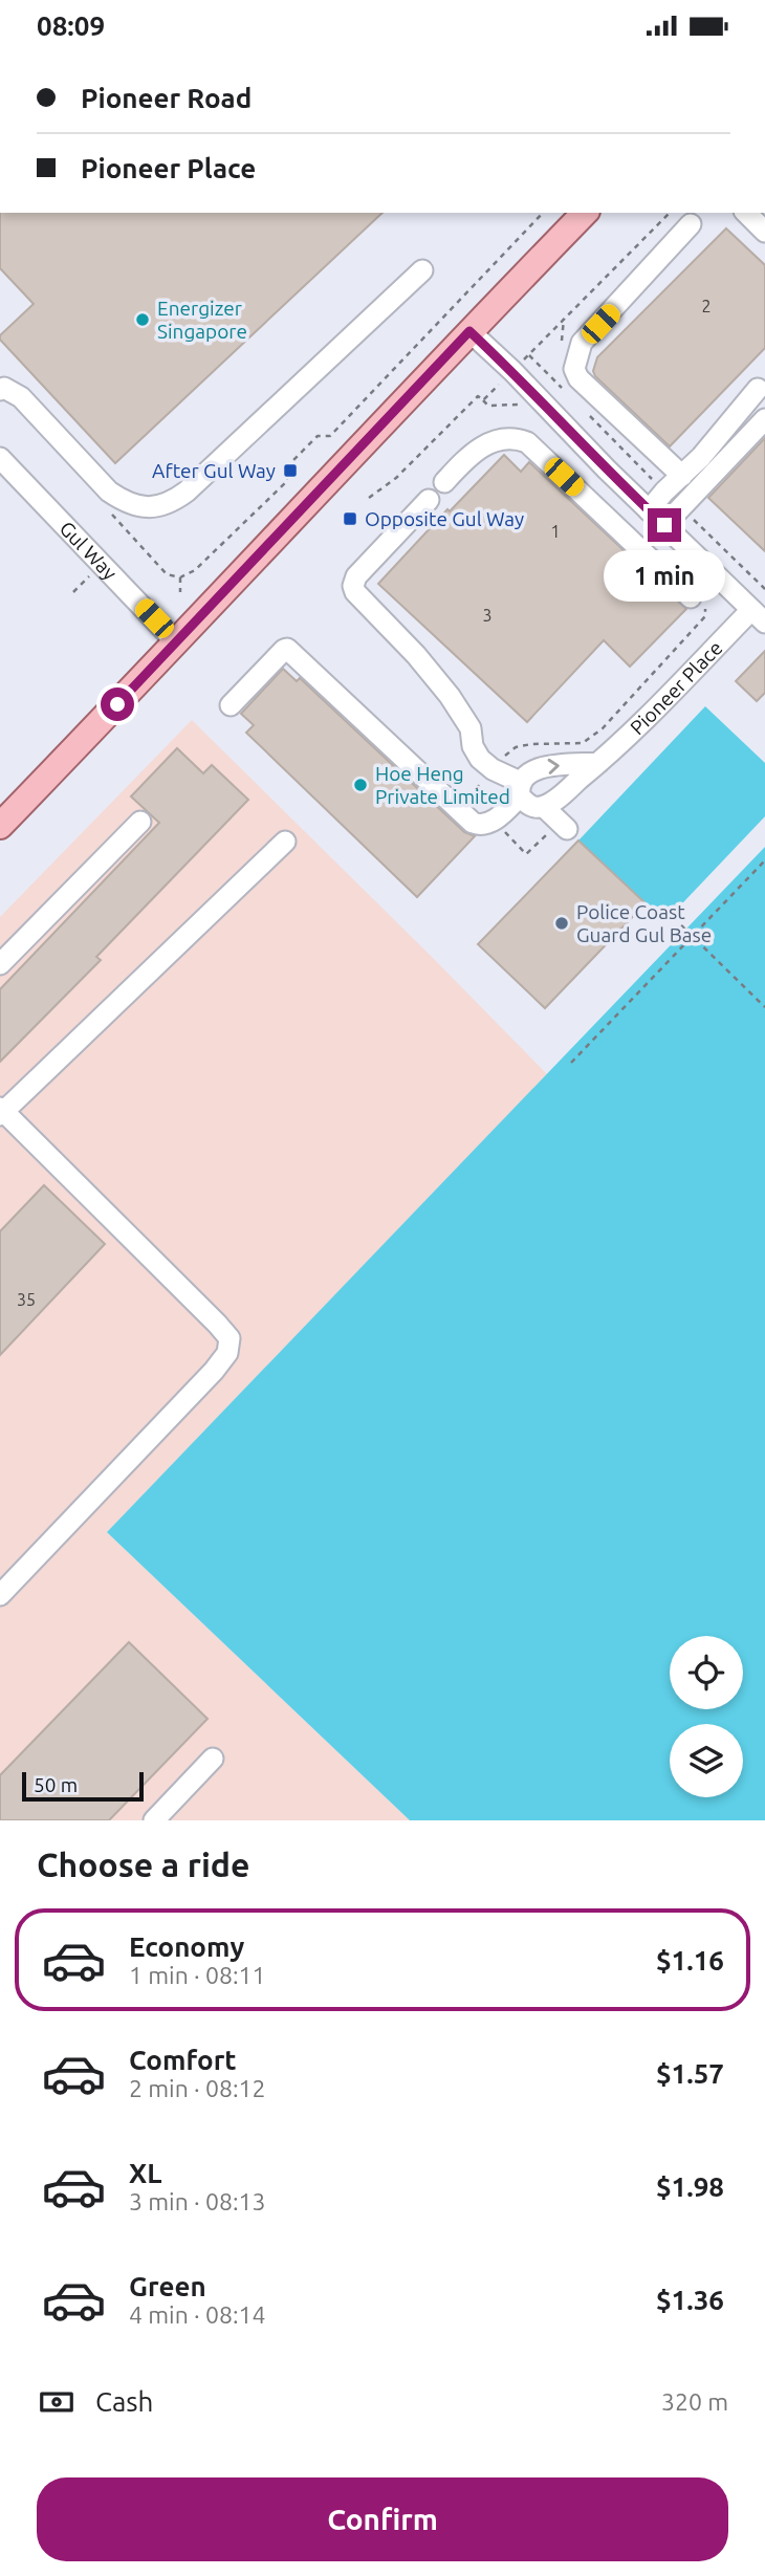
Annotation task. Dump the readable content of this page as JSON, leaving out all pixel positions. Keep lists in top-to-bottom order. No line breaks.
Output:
{"streets":{"street":["Gul Way","Pioneer Place"]},"places":{"other":["Energizer Singapore","Hoe Heng Private Limited","Police Coast Guard Gul Base"],"transit":["After Gul Way","Opposite Gul Way"]},"house_numbers":["2","1","3","35"],"scale_bar":"50 m","page":{"status":"08:09","banner":["Pioneer Road","Pioneer Place"],"bubble":"1 min","scale":"50 m","heading":"Choose a ride","list":[{"name":"Economy","note":"1 min · 08:11","value":"$1.16"},{"name":"Comfort","note":"2 min · 08:12","value":"$1.57"},{"name":"XL","note":"3 min · 08:13","value":"$1.98"},{"name":"Green","note":"4 min · 08:14","value":"$1.36"}],"pay":["Cash","320 m"],"buttons":"Confirm"}}
